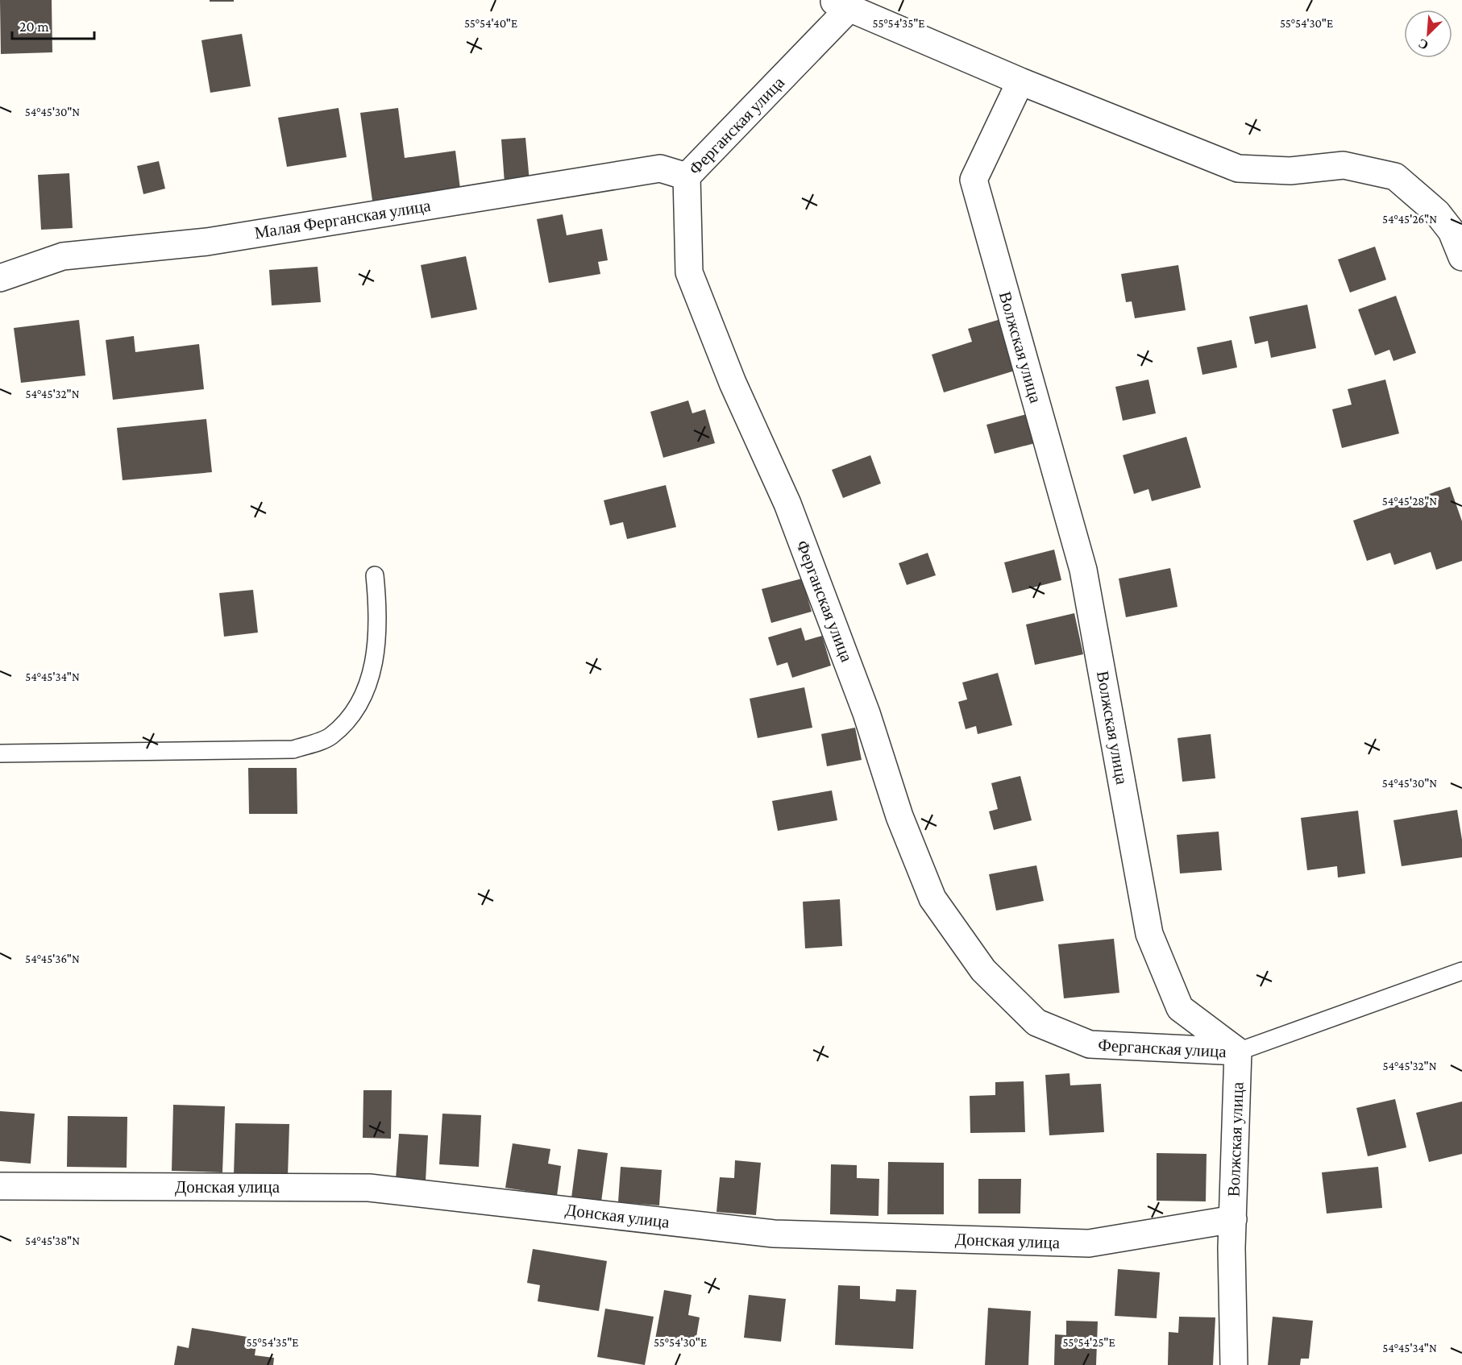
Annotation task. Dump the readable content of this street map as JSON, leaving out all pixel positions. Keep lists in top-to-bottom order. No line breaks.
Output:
{"streets":{"street":["Ферганская улица","Малая Ферганская улица","Волжская улица","Донская улица"]},"crossings":[["Ферганская улица","Малая Ферганская улица"],["Ферганская улица","Волжская улица"],["Волжская улица","Донская улица"]],"scale_bar":"20 m","north":"bottom left","coordinates":["55°54'40\"E","55°54'35\"E","55°54'30\"E","54°45'30\"N","54°45'26\"N","54°45'32\"N","54°45'28\"N","54°45'34\"N","54°45'36\"N","54°45'38\"N","55°54'25\"E"]}
